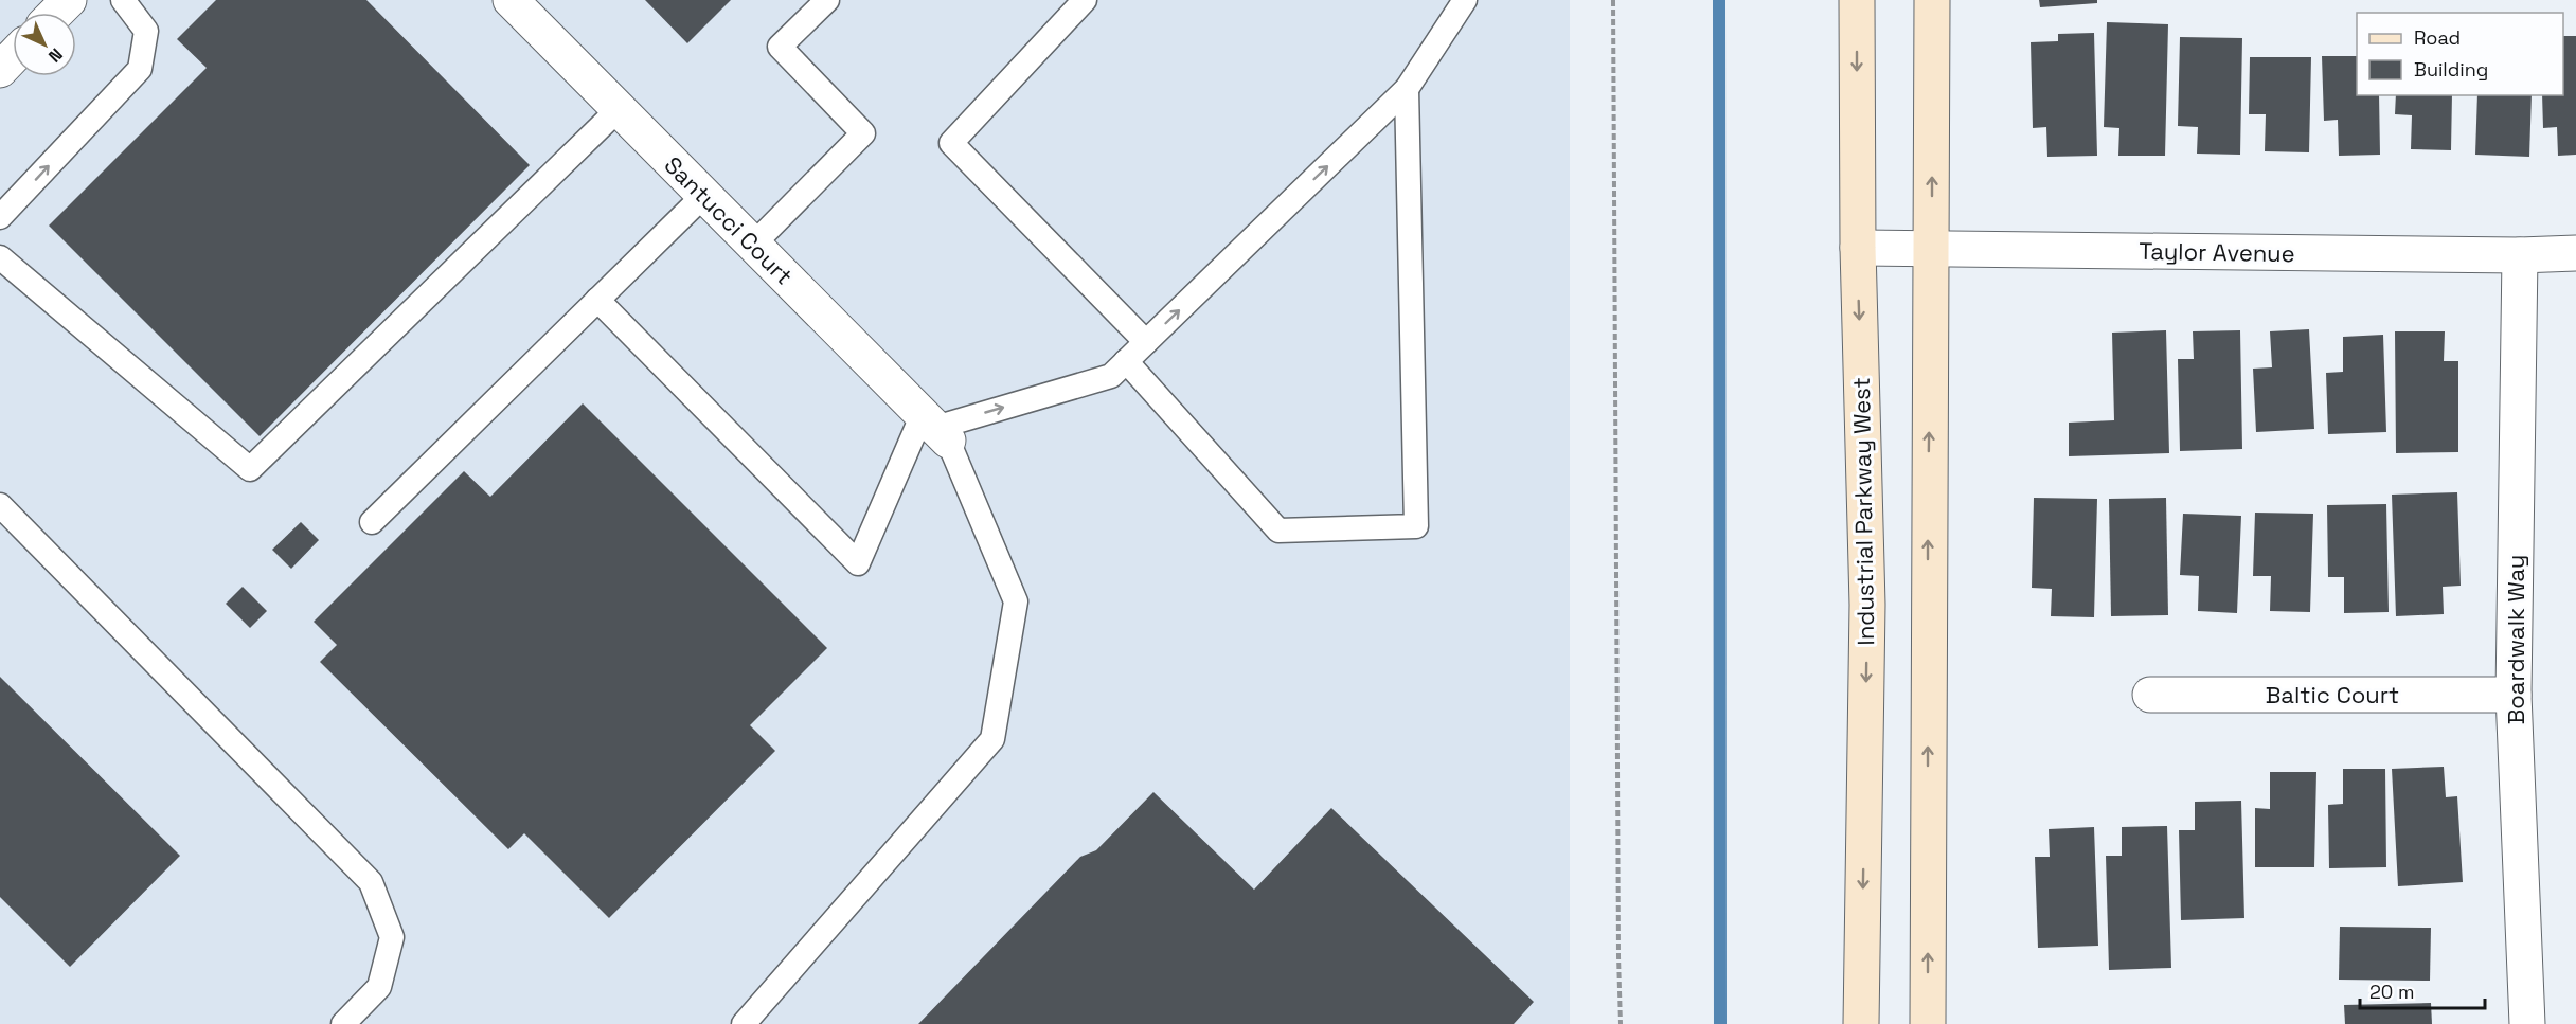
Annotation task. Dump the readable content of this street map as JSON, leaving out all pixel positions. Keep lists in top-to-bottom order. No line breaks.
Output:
{"streets":{"main road":["Industrial Parkway West"],"street":["Santucci Court","Taylor Avenue","Boardwalk Way","Baltic Court"]},"crossings":[["Taylor Avenue","Industrial Parkway West"],["Taylor Avenue","Boardwalk Way"],["Boardwalk Way","Baltic Court"]],"legend":["Road","Building"],"scale_bar":"20 m","north":"bottom right"}
